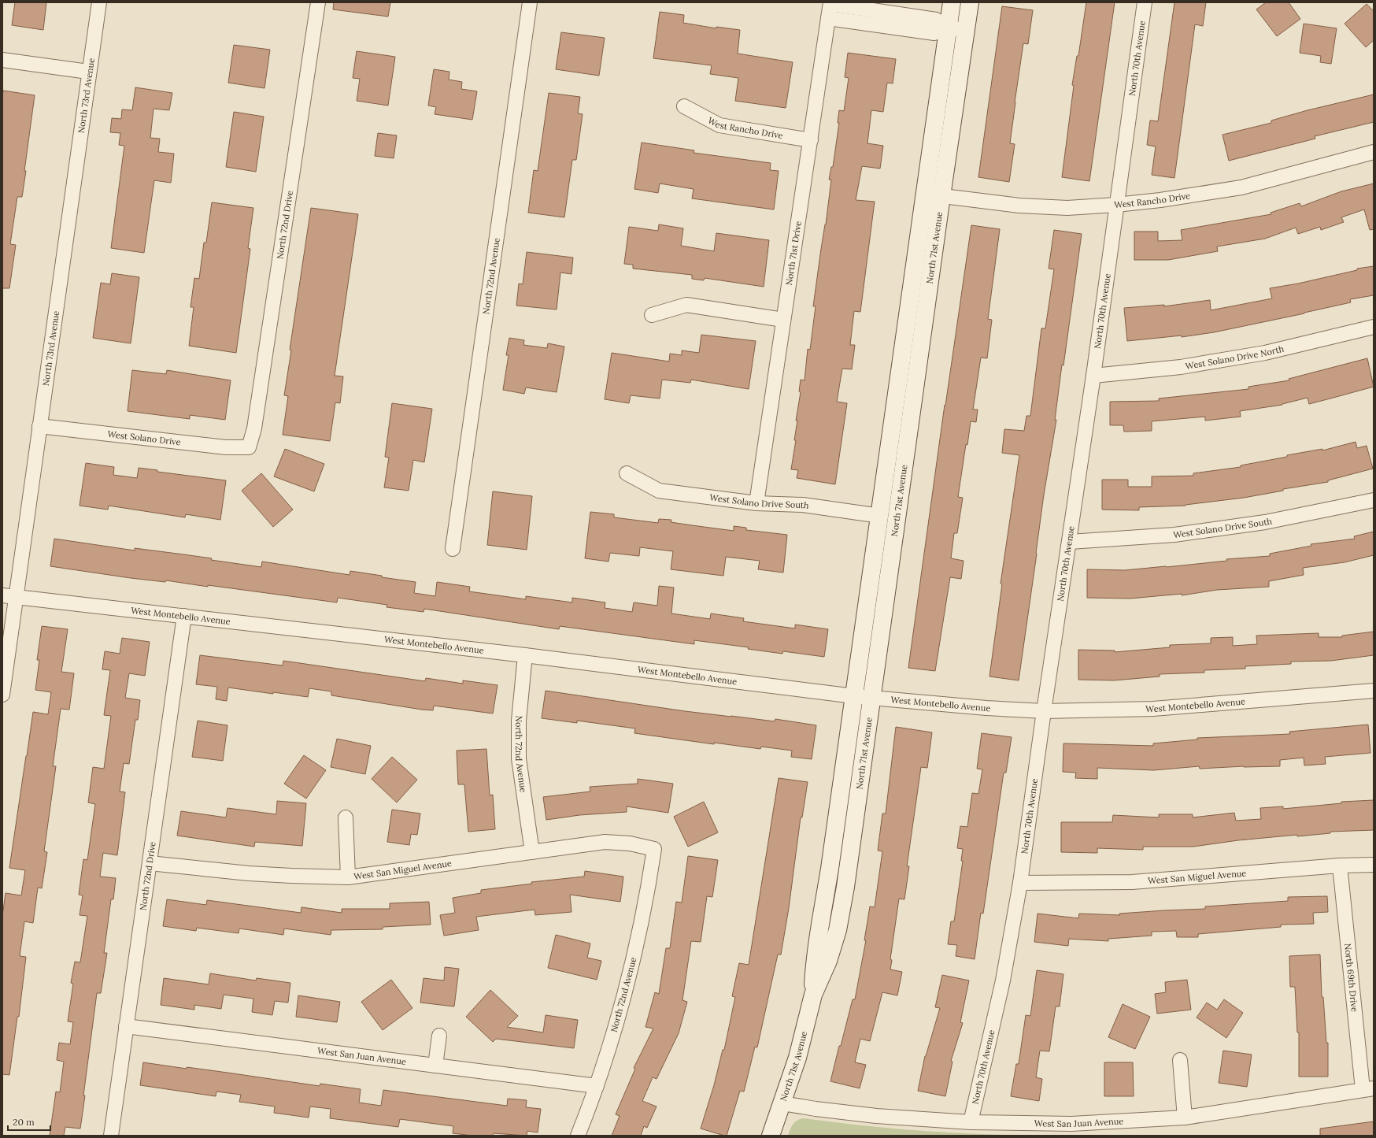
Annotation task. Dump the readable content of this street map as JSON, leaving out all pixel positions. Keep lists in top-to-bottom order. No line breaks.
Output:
{"streets":{"street":["North 70th Avenue","North 73rd Avenue","West Rancho Drive","North 72nd Drive","North 71st Avenue","North 71st Drive","North 72nd Avenue","West Solano Drive North","West Solano Drive","West Solano Drive South","West Montebello Avenue","West San Miguel Avenue","North 69th Drive","West San Juan Avenue"]},"crossings":[["North 70th Avenue","West Rancho Drive"],["North 70th Avenue","West Solano Drive North"],["North 70th Avenue","West Solano Drive South"],["North 70th Avenue","West Montebello Avenue"],["North 70th Avenue","West San Miguel Avenue"],["North 70th Avenue","West San Juan Avenue"],["North 73rd Avenue","West Solano Drive"],["North 73rd Avenue","West Montebello Avenue"],["West Rancho Drive","North 71st Avenue"],["West Rancho Drive","North 71st Drive"],["North 72nd Drive","West Solano Drive"],["North 72nd Drive","West Montebello Avenue"],["North 72nd Drive","West San Miguel Avenue"],["North 72nd Drive","West San Juan Avenue"],["North 71st Avenue","West Solano Drive South"],["North 71st Avenue","West Montebello Avenue"],["North 71st Avenue","West San Juan Avenue"],["North 71st Drive","West Solano Drive South"],["North 72nd Avenue","West Montebello Avenue"],["North 72nd Avenue","West San Miguel Avenue"],["North 72nd Avenue","West San Juan Avenue"],["West San Miguel Avenue","North 69th Drive"],["North 69th Drive","West San Juan Avenue"]],"scale_bar":"20 m"}
